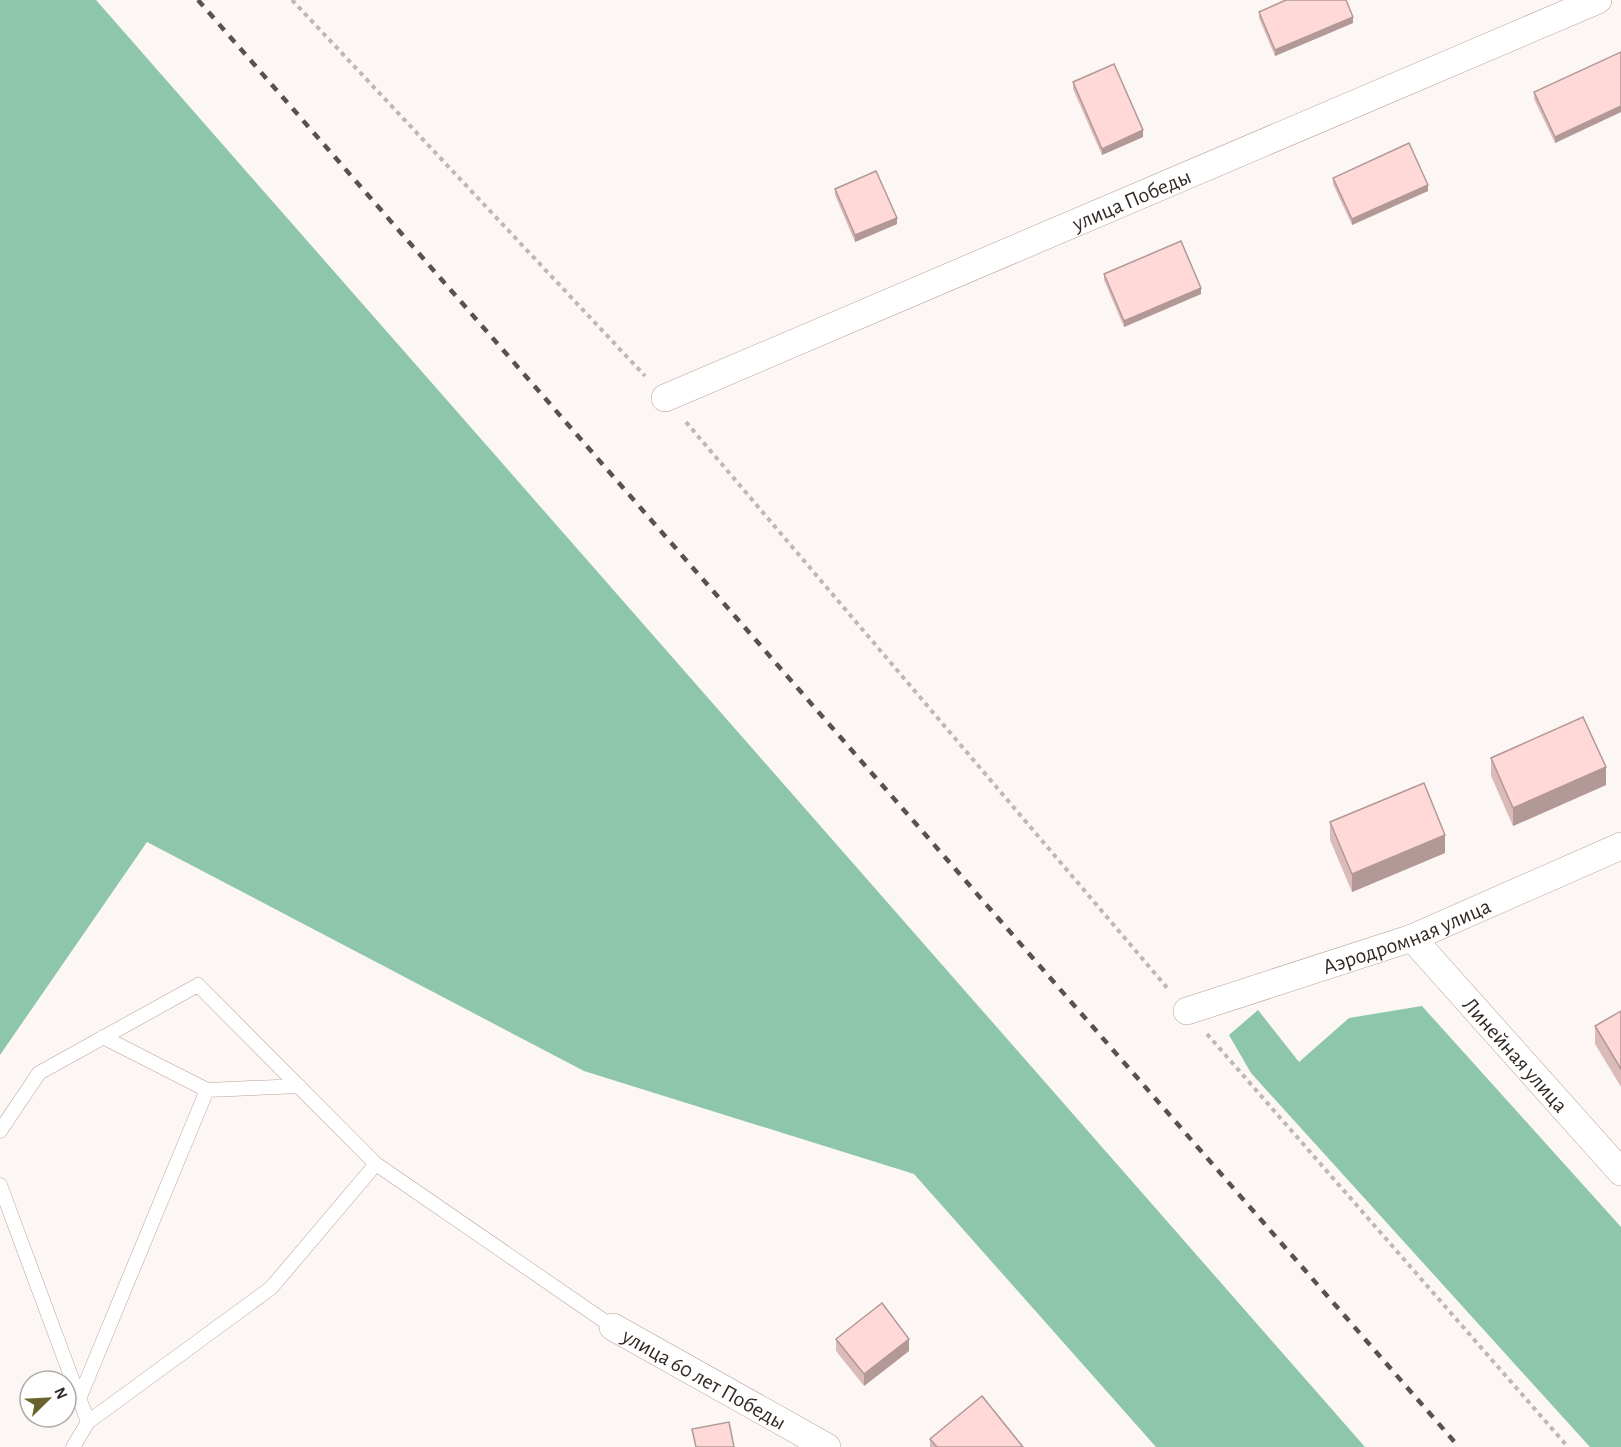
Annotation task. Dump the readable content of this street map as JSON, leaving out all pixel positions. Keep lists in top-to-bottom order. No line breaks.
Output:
{"streets":{"street":["улица Победы","Аэродромная улица","Линейная улица","улица 60 лет Победы"]},"crossings":[["Аэродромная улица","Линейная улица"]],"north":"top right"}
